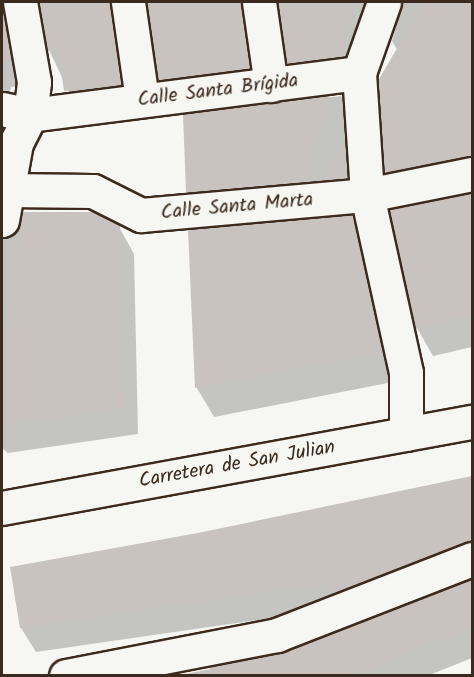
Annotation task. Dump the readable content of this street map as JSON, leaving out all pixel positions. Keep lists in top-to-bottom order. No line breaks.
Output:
{"streets":{"street":["Calle Santa Brígida","Calle Santa Marta","Carretera de San Julian"]}}
